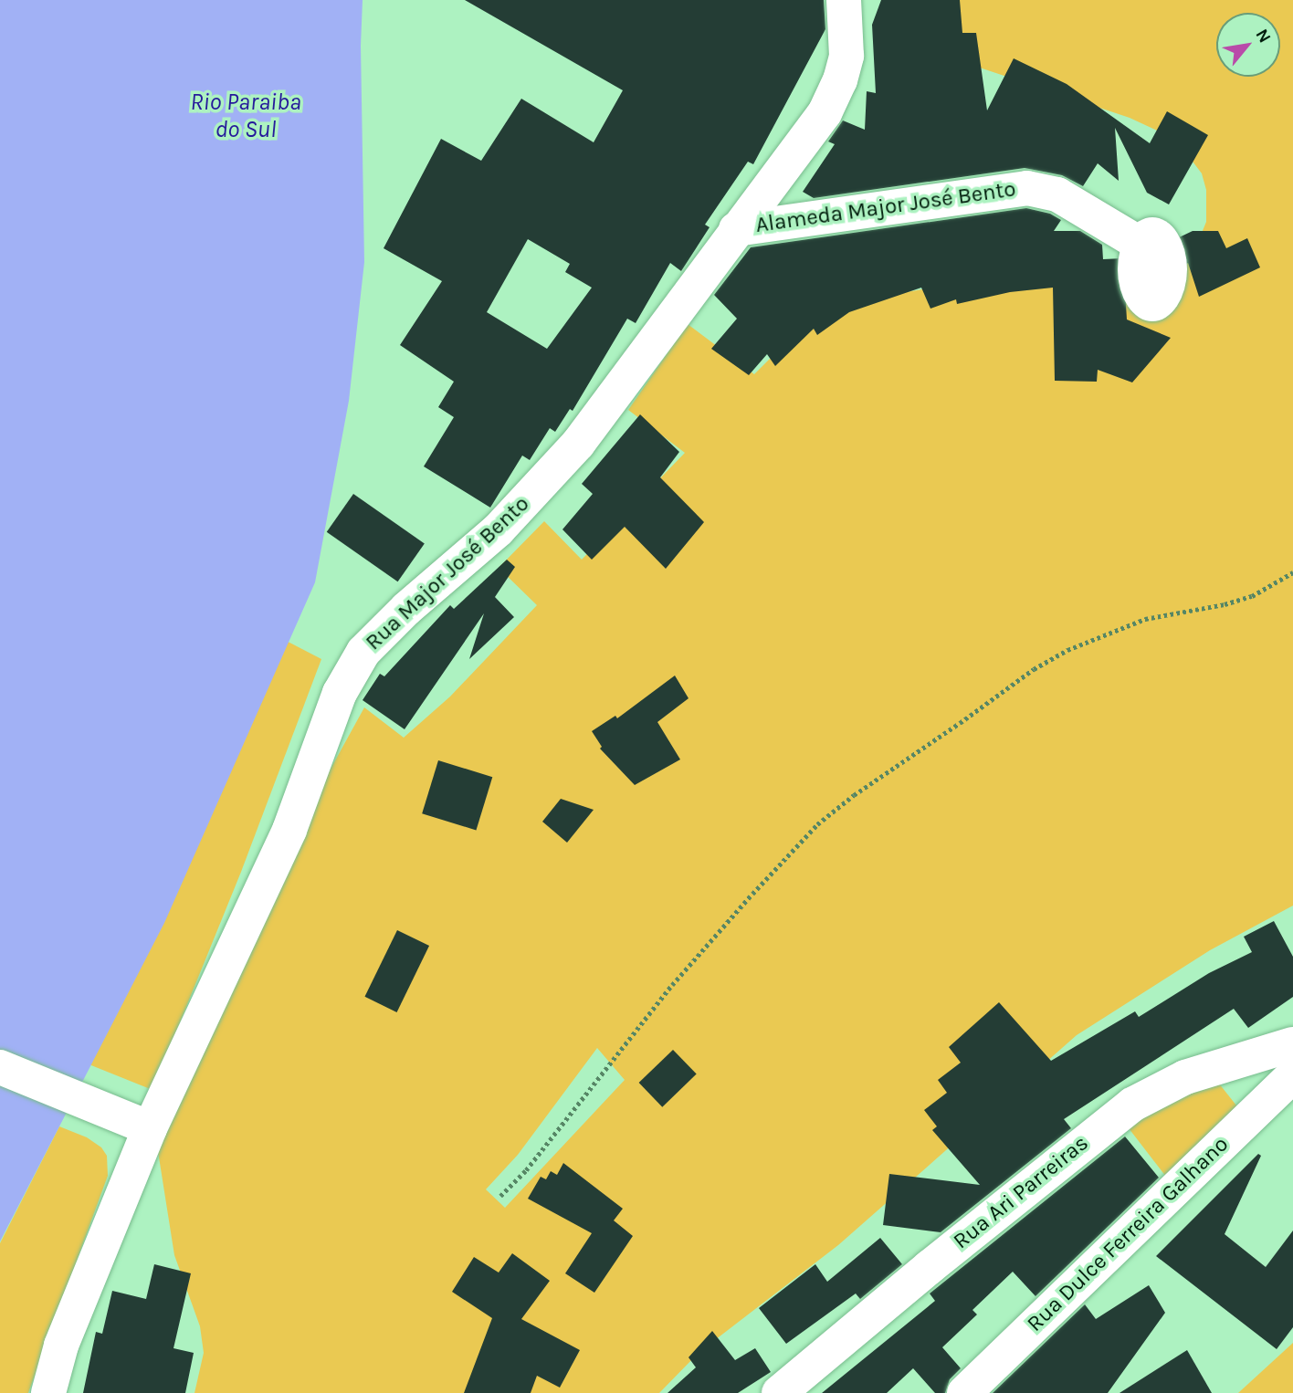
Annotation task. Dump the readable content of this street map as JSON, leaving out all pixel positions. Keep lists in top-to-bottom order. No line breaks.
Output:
{"streets":{"street":["Alameda Major José Bento","Rua Major José Bento","Rua Ari Parreiras","Rua Dulce Ferreira Galhano"]},"crossings":[["Alameda Major José Bento","Rua Major José Bento"]],"water":["Rio Paraiba do Sul"],"north":"top right"}
